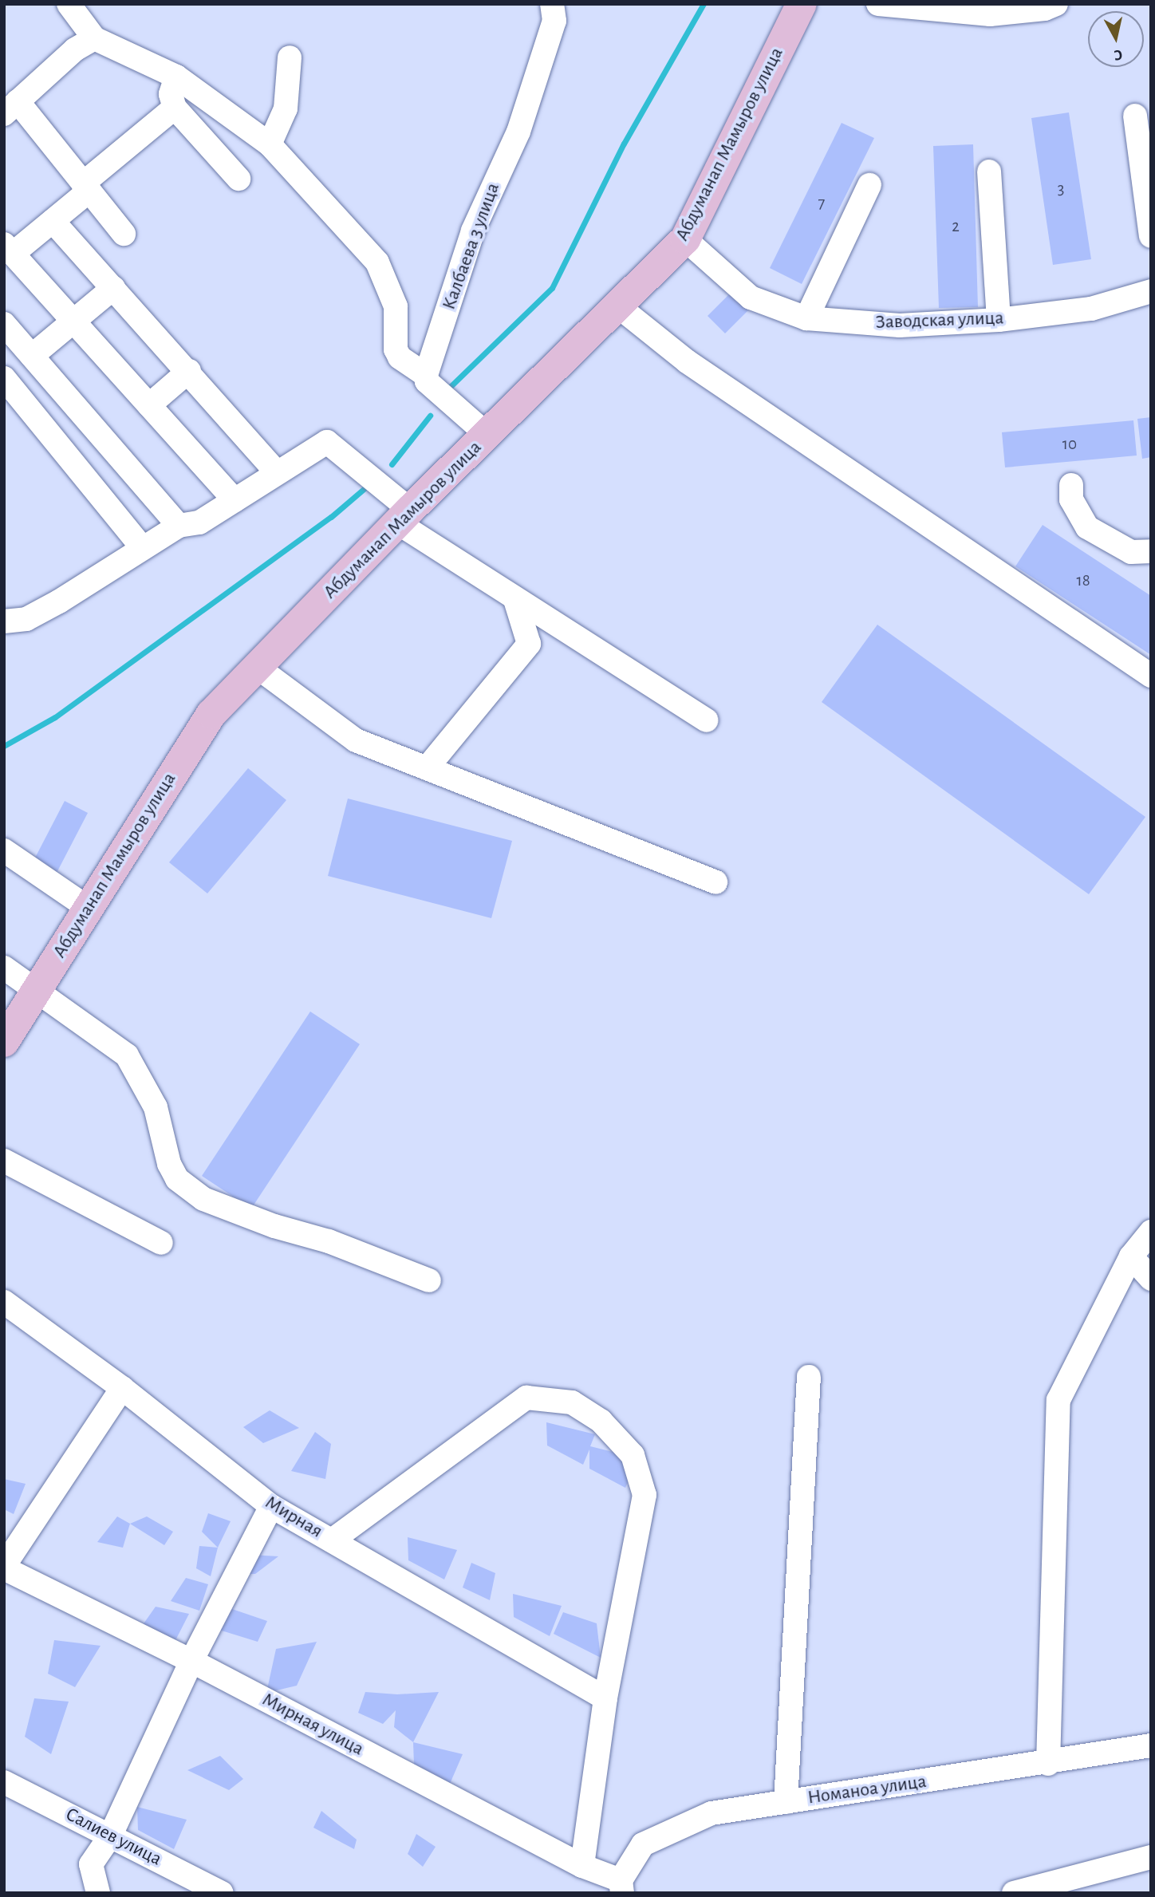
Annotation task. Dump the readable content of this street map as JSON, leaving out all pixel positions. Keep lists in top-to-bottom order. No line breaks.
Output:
{"streets":{"main road":["Абдуманап Мамыров улица"],"street":["Калбаева 3 улица","Заводская улица","Мирная","Мирная улица","Номаноа улица","Салиев улица"]},"crossings":[["Абдуманап Мамыров улица","Заводская улица"],["Мирная улица","Номаноа улица"]],"house_numbers":["3","7","2","10","18"],"north":"bottom"}
